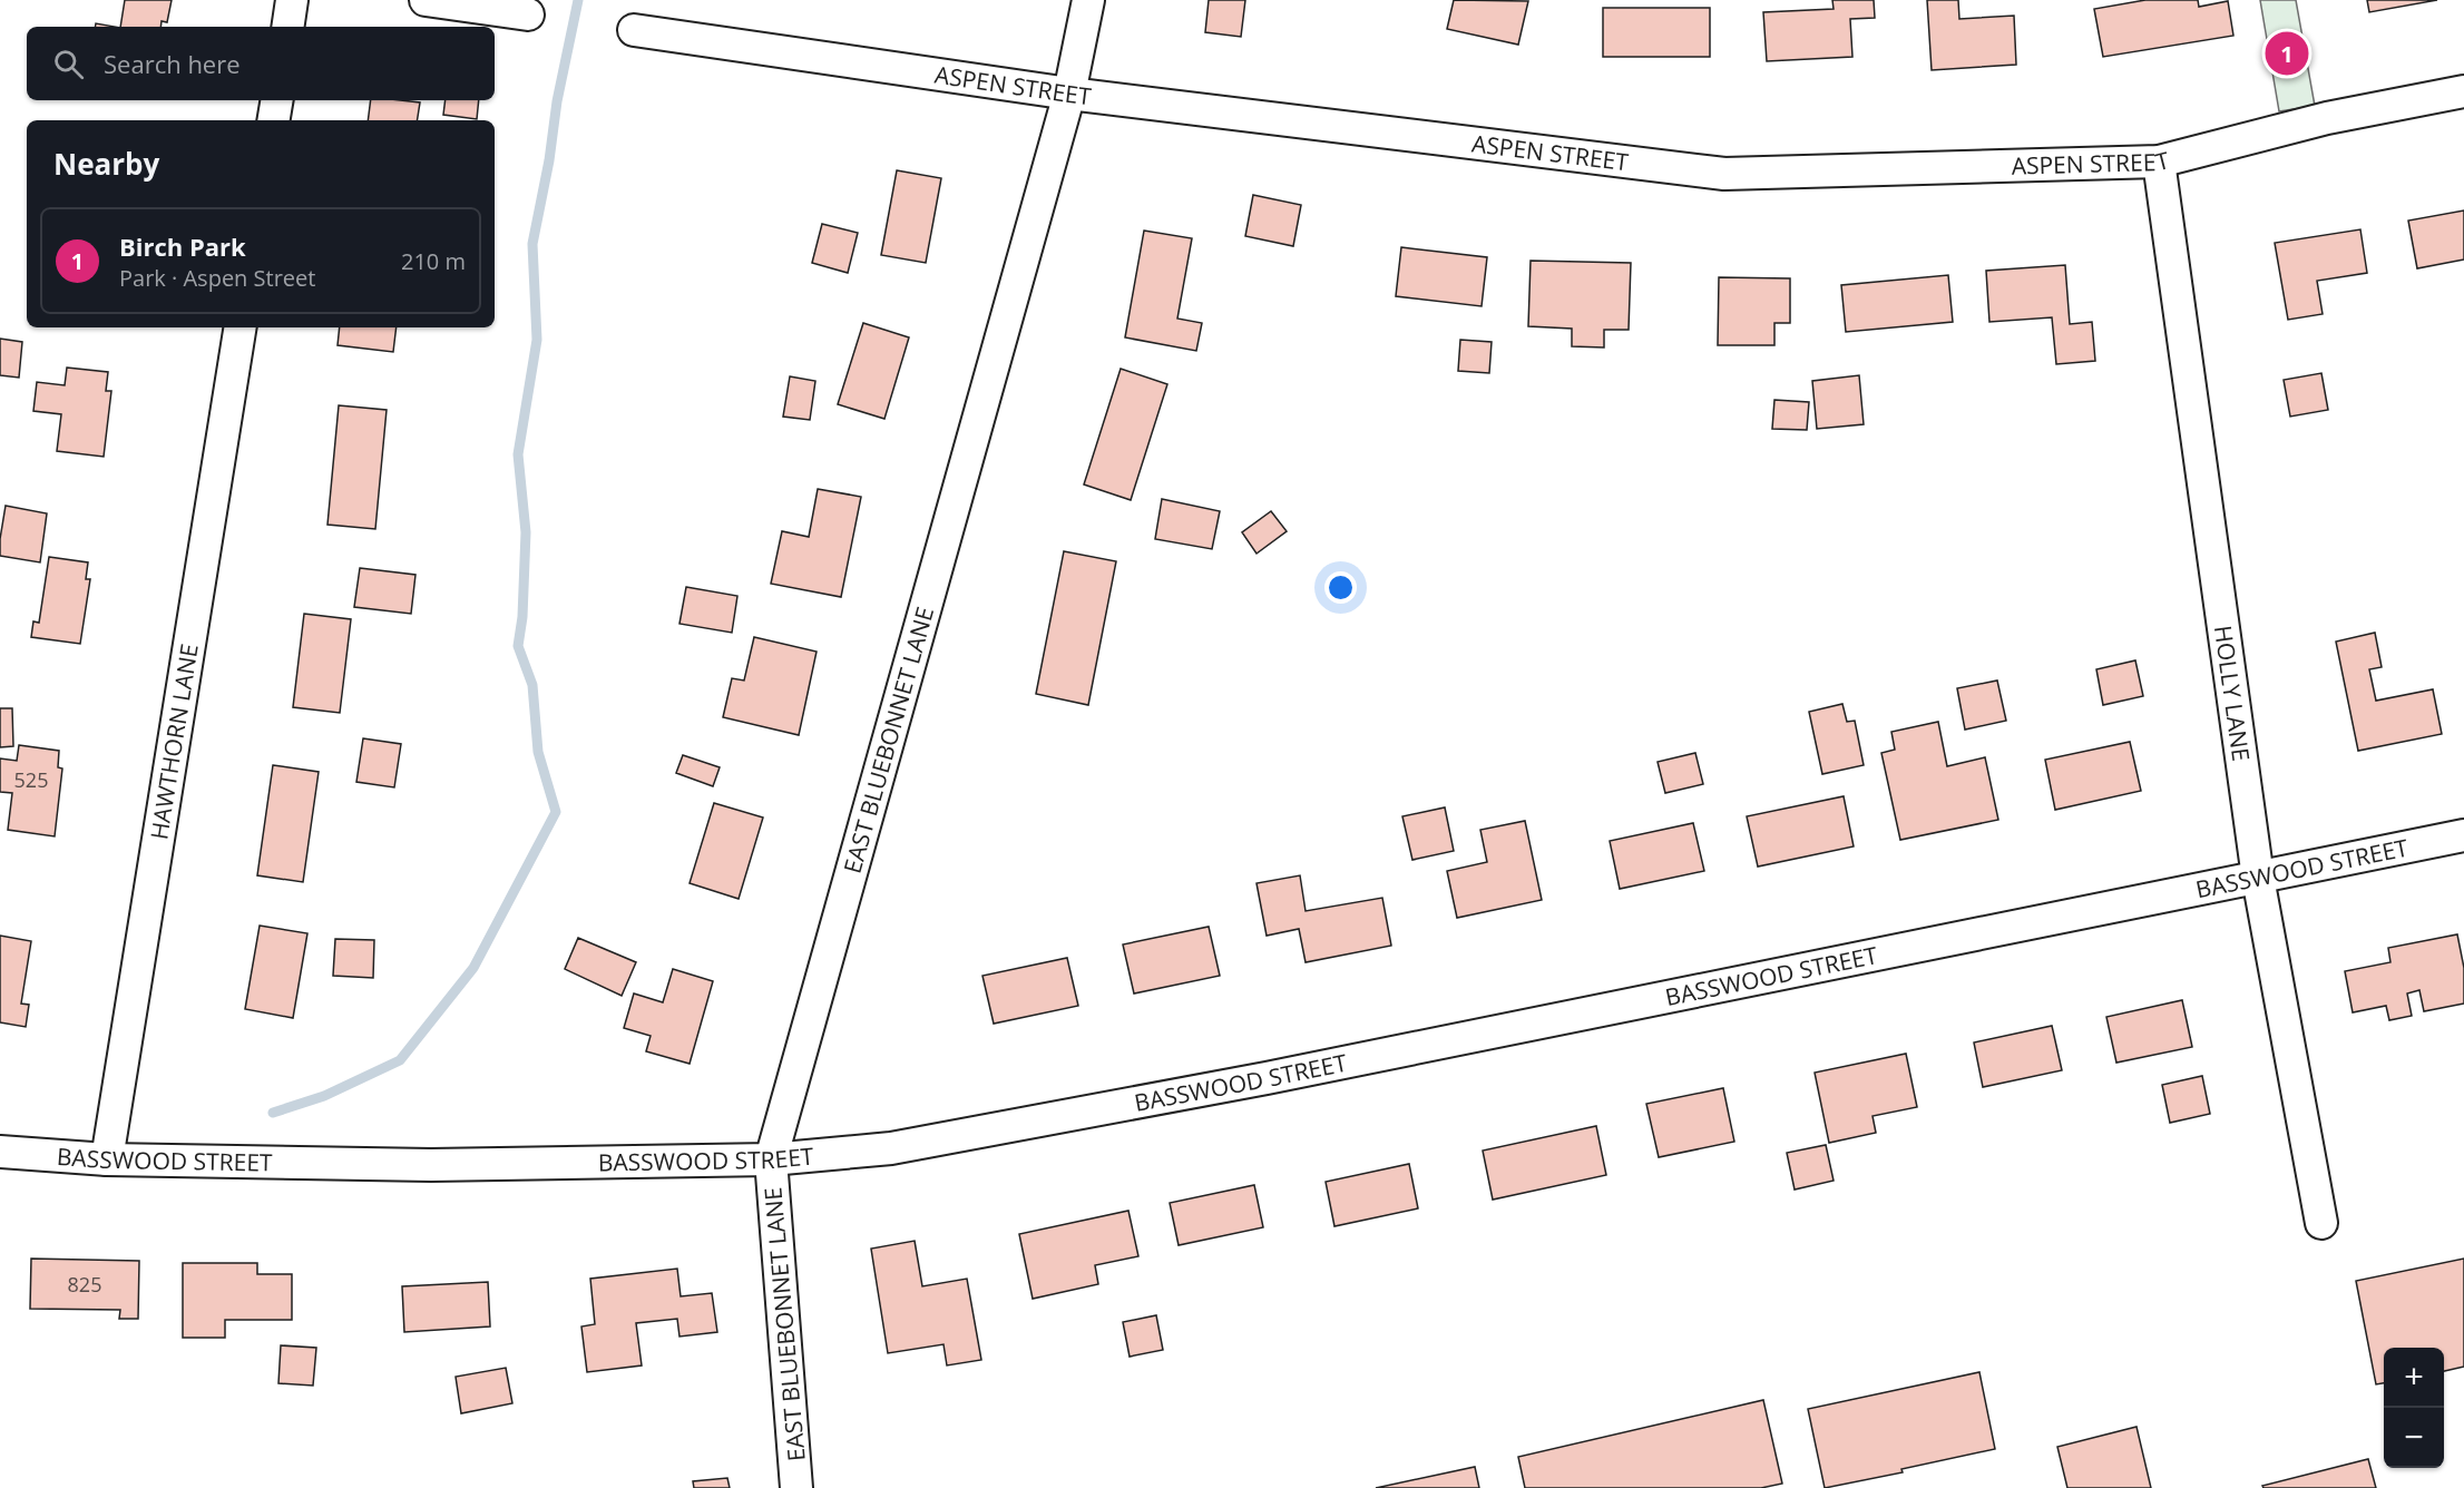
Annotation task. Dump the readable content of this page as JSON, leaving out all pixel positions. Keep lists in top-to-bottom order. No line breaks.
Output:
{"streets":{"street":["ASPEN STREET","HOLLY LANE","EAST BLUEBONNET LANE","HAWTHORN LANE","BASSWOOD STREET"]},"crossings":[["ASPEN STREET","HOLLY LANE"],["ASPEN STREET","EAST BLUEBONNET LANE"],["HOLLY LANE","BASSWOOD STREET"],["EAST BLUEBONNET LANE","BASSWOOD STREET"],["HAWTHORN LANE","BASSWOOD STREET"]],"house_numbers":["525","825"],"page":{"search":"Search here","pins":"1","heading":"Nearby","list":[{"mark":"1","name":"Birch Park","note":"Park · Aspen Street","value":"210 m"}],"map_buttons":["+","−"]}}
